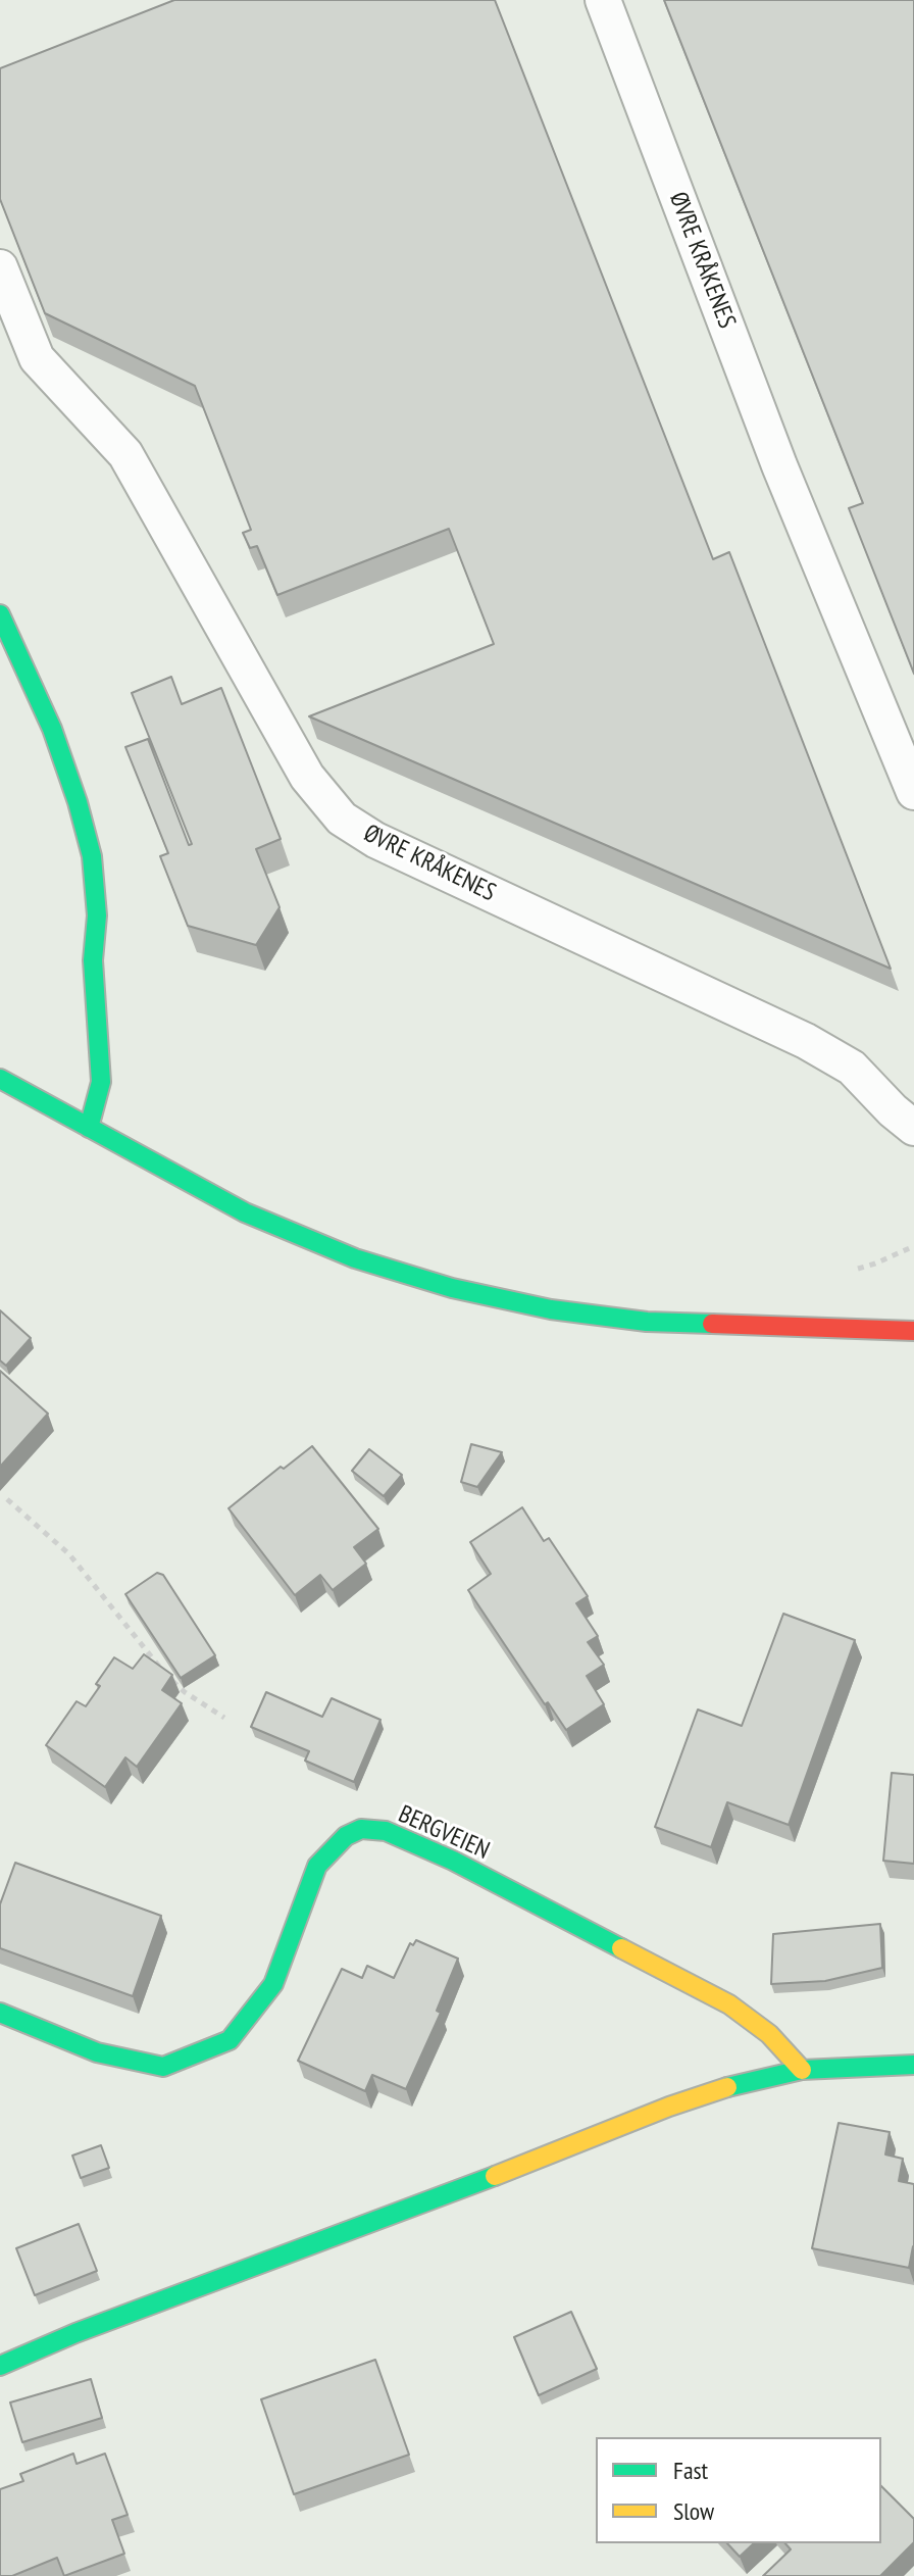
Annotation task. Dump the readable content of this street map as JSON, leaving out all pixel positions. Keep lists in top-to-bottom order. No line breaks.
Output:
{"streets":{"street":["BERGVEIEN"],"lane":["ØVRE KRÅKENES"]},"legend":["Fast","Slow"]}
